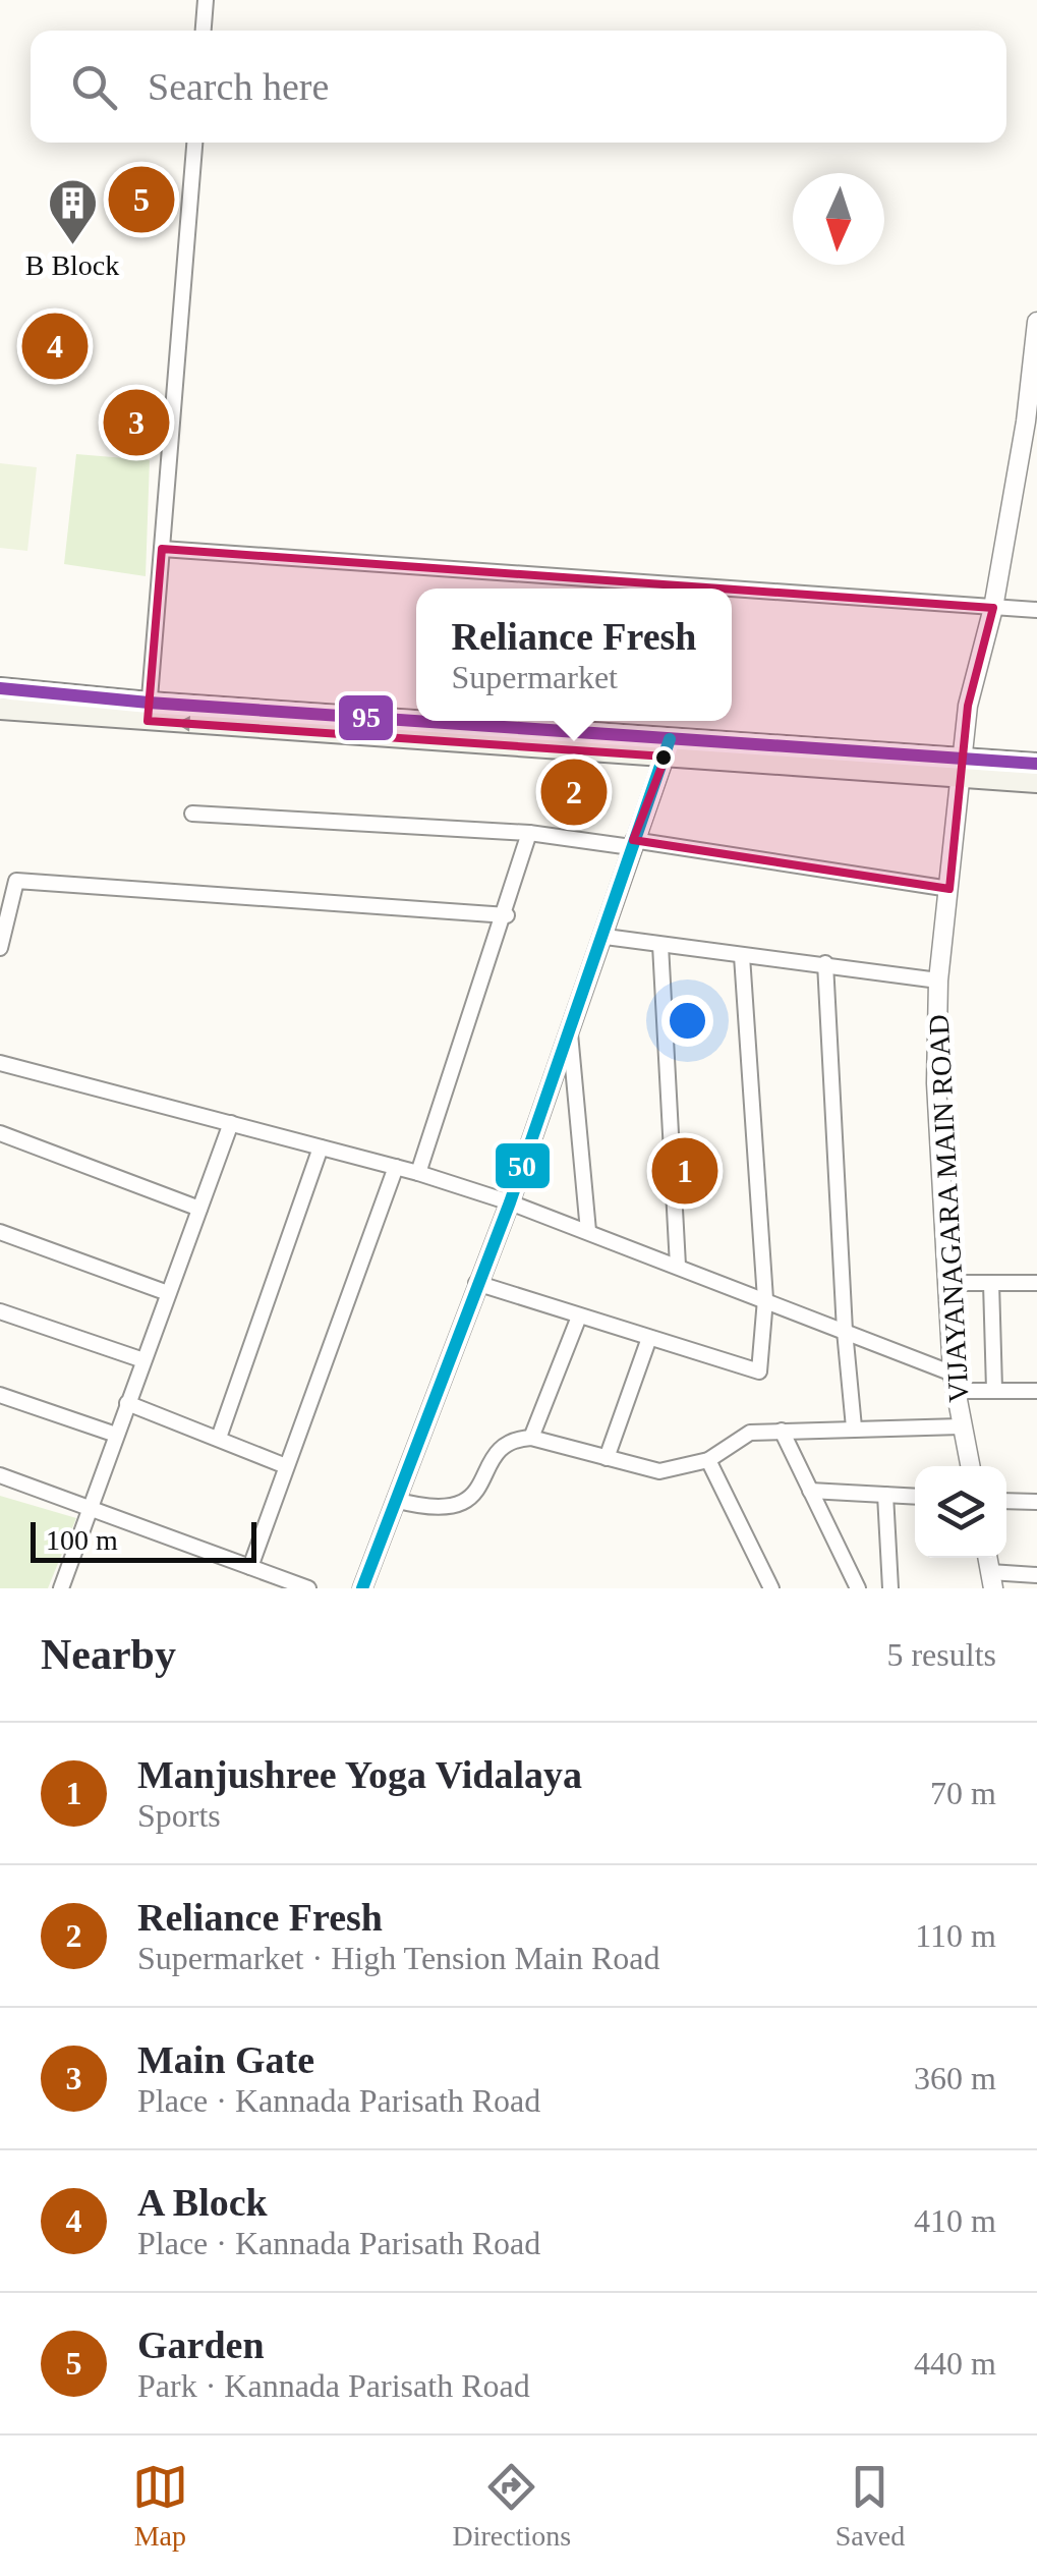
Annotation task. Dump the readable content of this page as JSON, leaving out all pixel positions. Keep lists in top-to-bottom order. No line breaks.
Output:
{"streets":{"street":["VIJAYANAGARA MAIN ROAD"]},"places":{"building":["B Block"]},"lines":["transit line 95","transit line 50"],"scale_bar":"100 m","north":"bottom","page":{"search":"Search here","pins":["5","4","3","2","1"],"popup":["Reliance Fresh","Supermarket"],"scale":"100 m","heading":["Nearby","5 results"],"list":[{"mark":"1","name":"Manjushree Yoga Vidalaya","note":"Sports","value":"70 m"},{"mark":"2","name":"Reliance Fresh","note":"Supermarket · High Tension Main Road","value":"110 m"},{"mark":"3","name":"Main Gate","note":"Place · Kannada Parisath Road","value":"360 m"},{"mark":"4","name":"A Block","note":"Place · Kannada Parisath Road","value":"410 m"},{"mark":"5","name":"Garden","note":"Park · Kannada Parisath Road","value":"440 m"}],"nav":["Map","Directions","Saved"]}}
